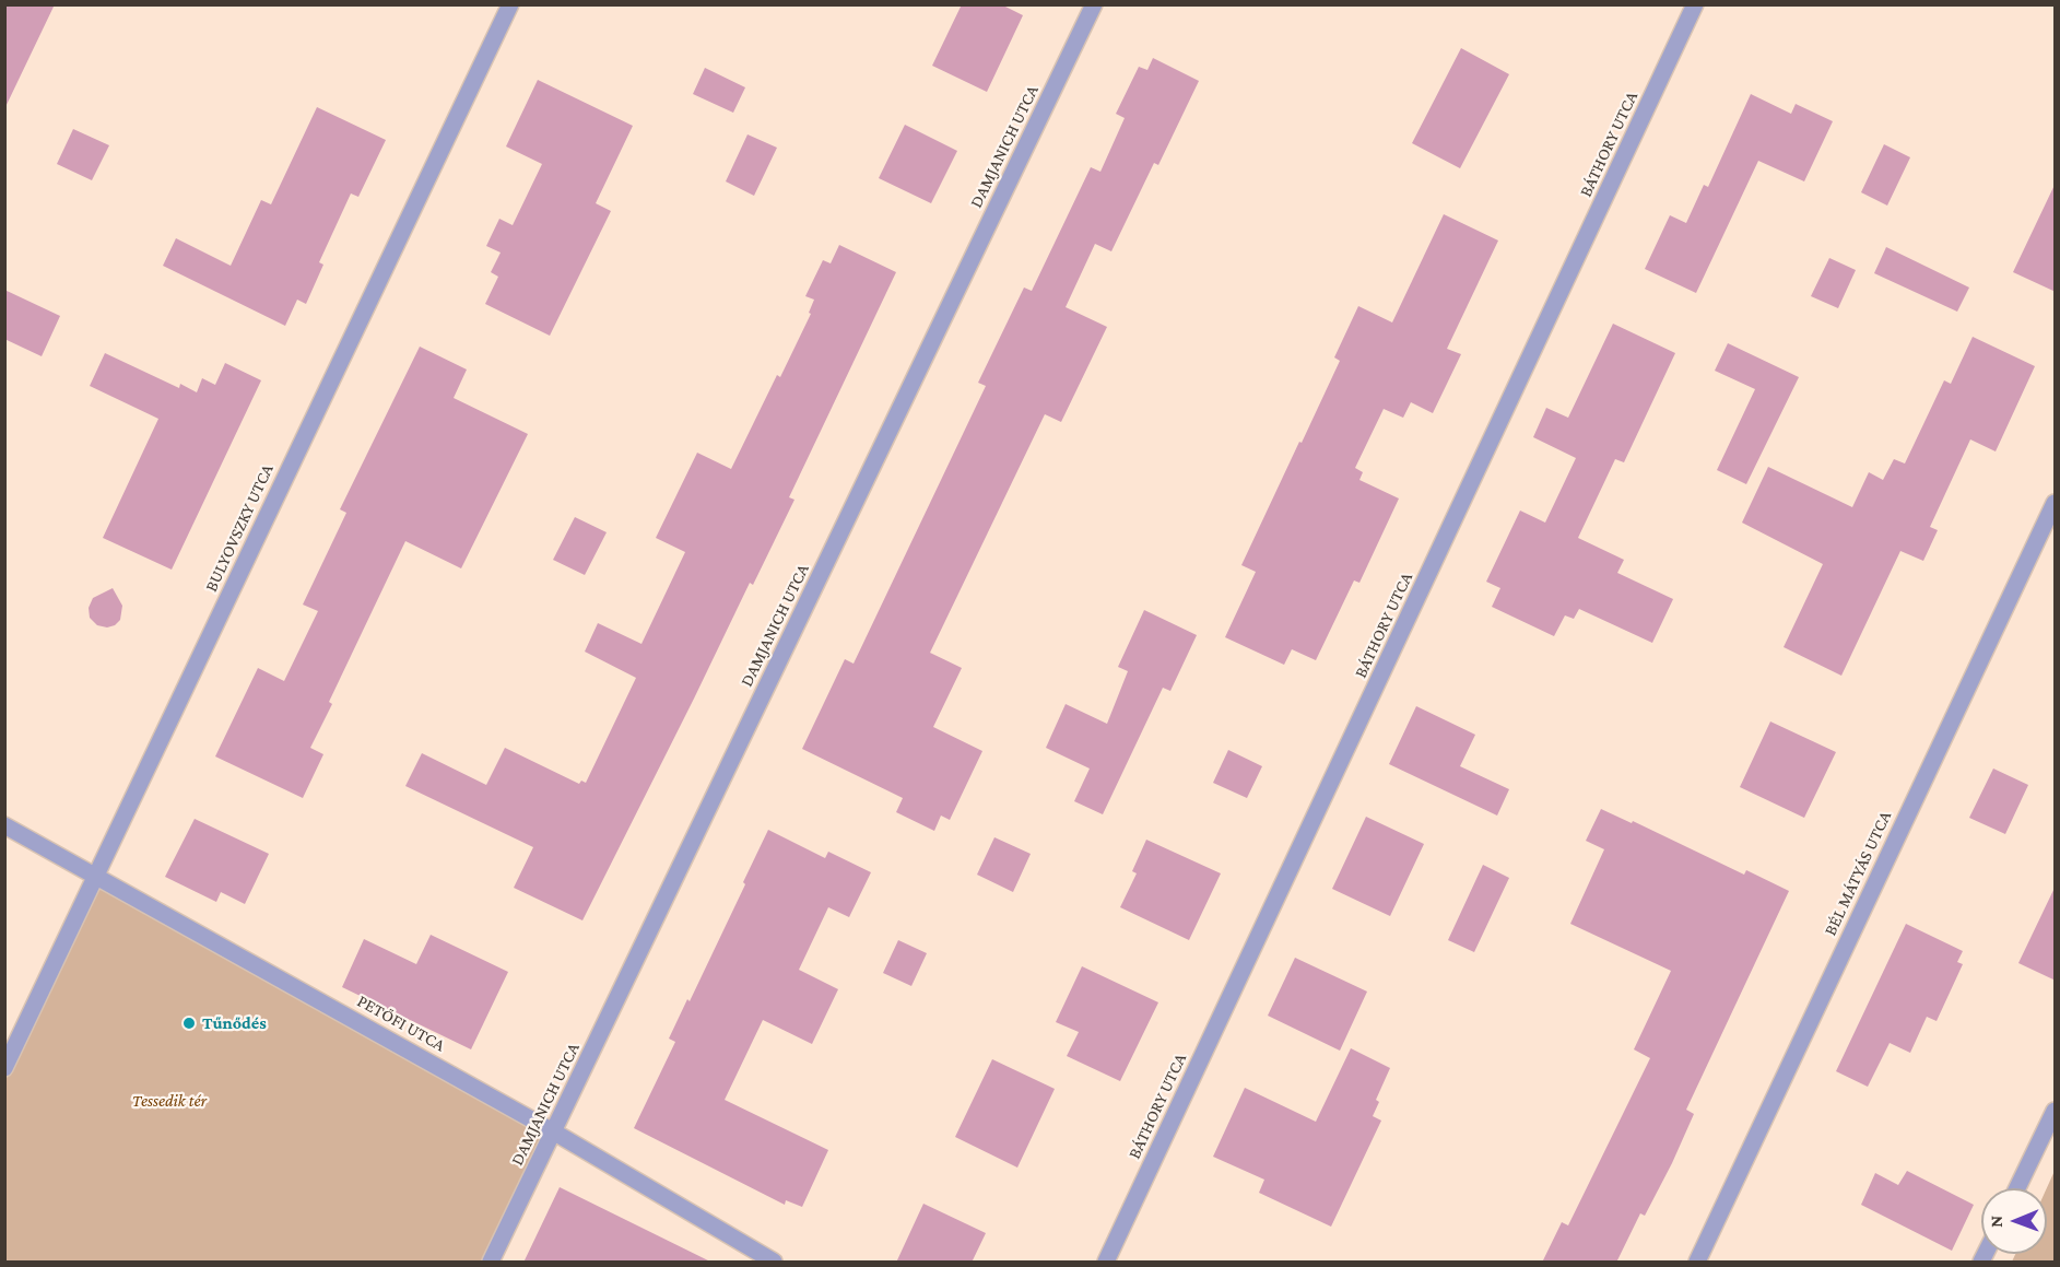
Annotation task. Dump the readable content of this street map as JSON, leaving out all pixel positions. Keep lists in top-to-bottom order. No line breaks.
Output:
{"streets":{"street":["BÁTHORY UTCA","DAMJANICH UTCA","BULYOVSZKY UTCA","BÉL MÁTYÁS UTCA","PETŐFI UTCA"]},"crossings":[["DAMJANICH UTCA","PETŐFI UTCA"],["BULYOVSZKY UTCA","PETŐFI UTCA"]],"parks":["Tessedik tér"],"places":["Tűnődés"],"north":"left"}
